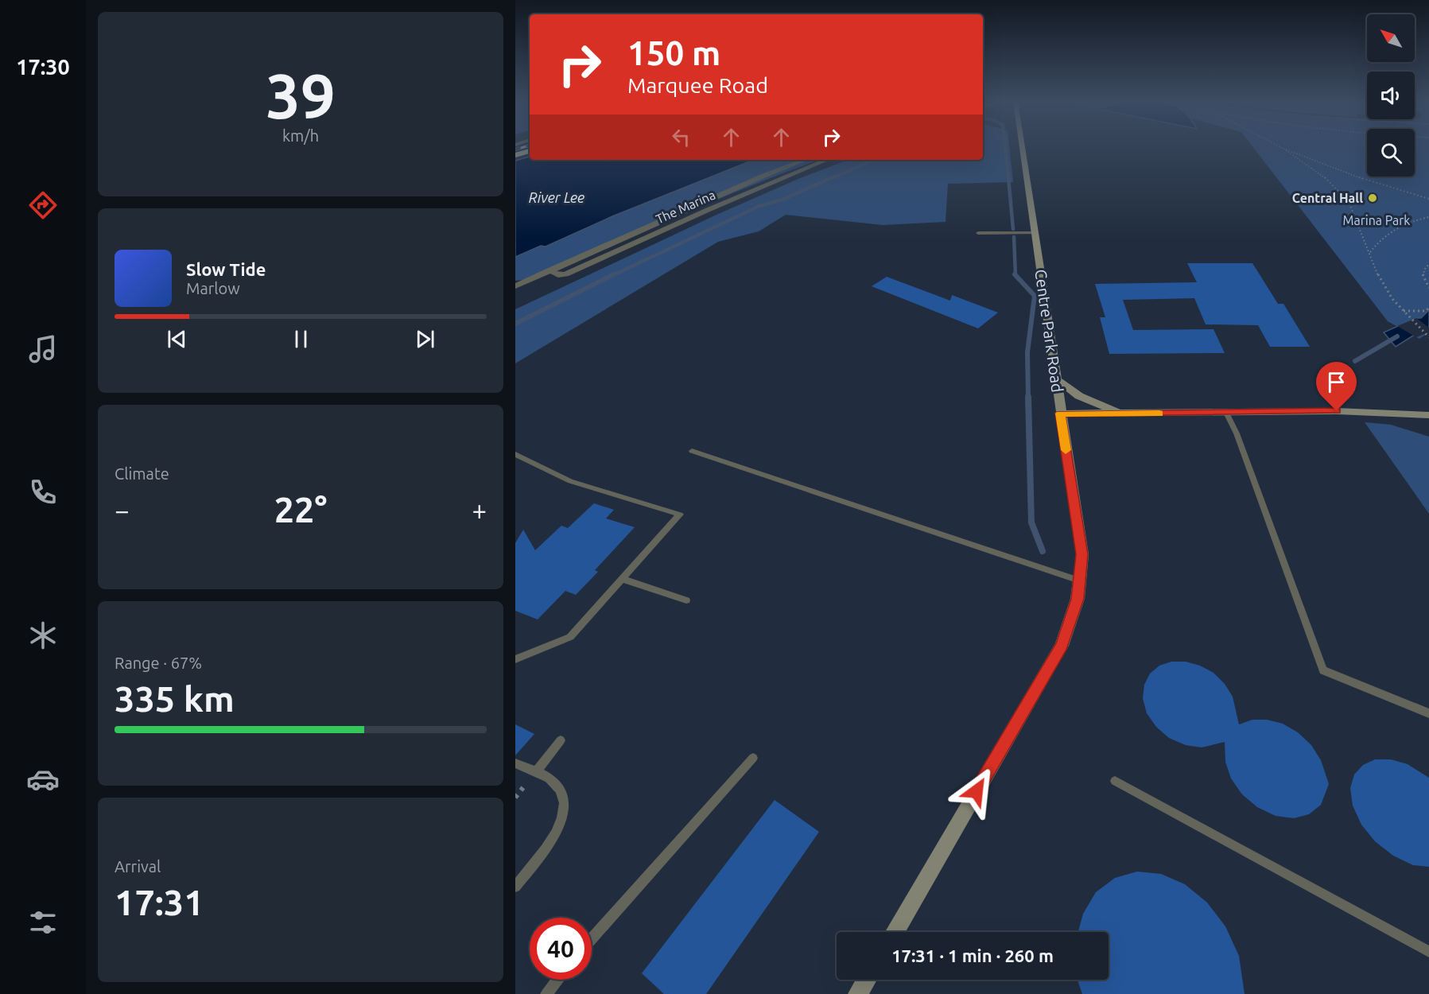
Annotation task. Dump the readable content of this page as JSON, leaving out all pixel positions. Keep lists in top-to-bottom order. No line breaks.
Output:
{"streets":{"street":["The Marina","Centre Park Road"]},"water":["River Lee"],"parks":["Marina Park"],"places":["Central Hall"],"north":"top left","page":{"tabs":"17:30","tile":[["39","km/h"],"Climate",["Range · 67%","335 km"],["Arrival","17:31"]],"turn":["150 m","Marquee Road"],"song":["Slow Tide","Marlow"],"heat":["−","22°","+"],"limit":"40","trip":"17:31 · 1 min · 260 m"}}
